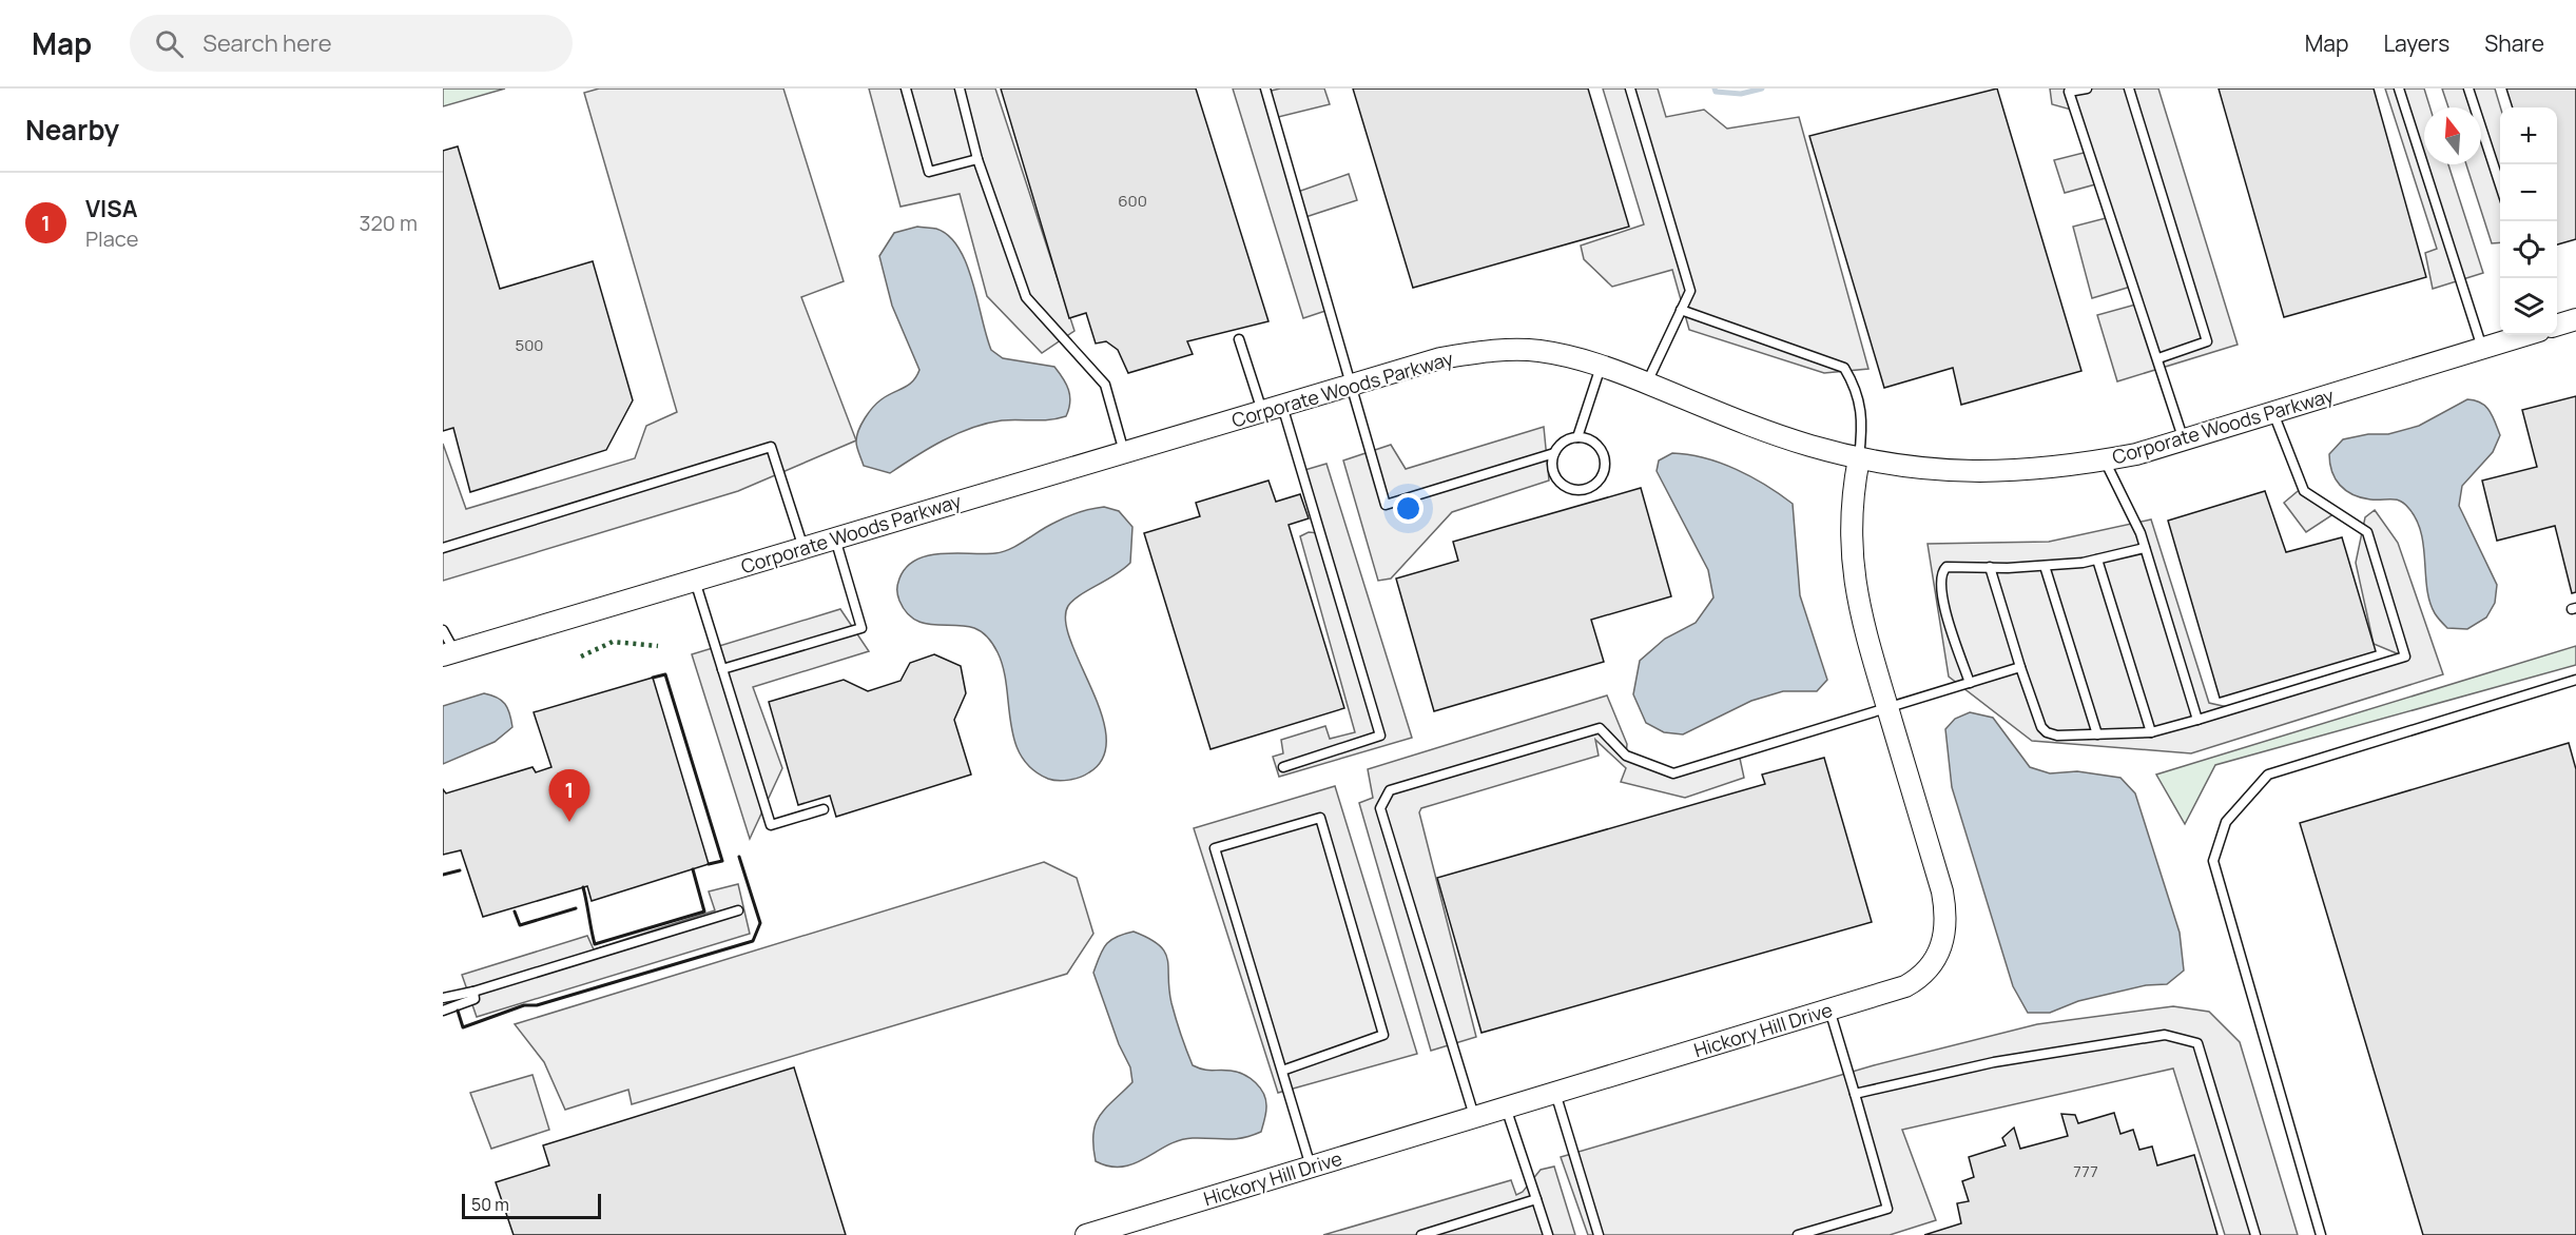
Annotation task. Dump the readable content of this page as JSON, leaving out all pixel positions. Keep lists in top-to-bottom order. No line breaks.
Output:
{"streets":{"street":["Corporate Woods Parkway","Hickory Hill Drive"]},"crossings":[["Corporate Woods Parkway","Hickory Hill Drive"]],"house_numbers":["600","500","777"],"scale_bar":"50 m","north":"top","page":{"header":"Map","search":"Search here","nav":["Map","Layers","Share"],"heading":"Nearby","map_buttons":["+","−"],"list":[{"mark":"1","name":"VISA","note":"Place","value":"320 m"}],"pins":"1","scale":"50 m"}}
